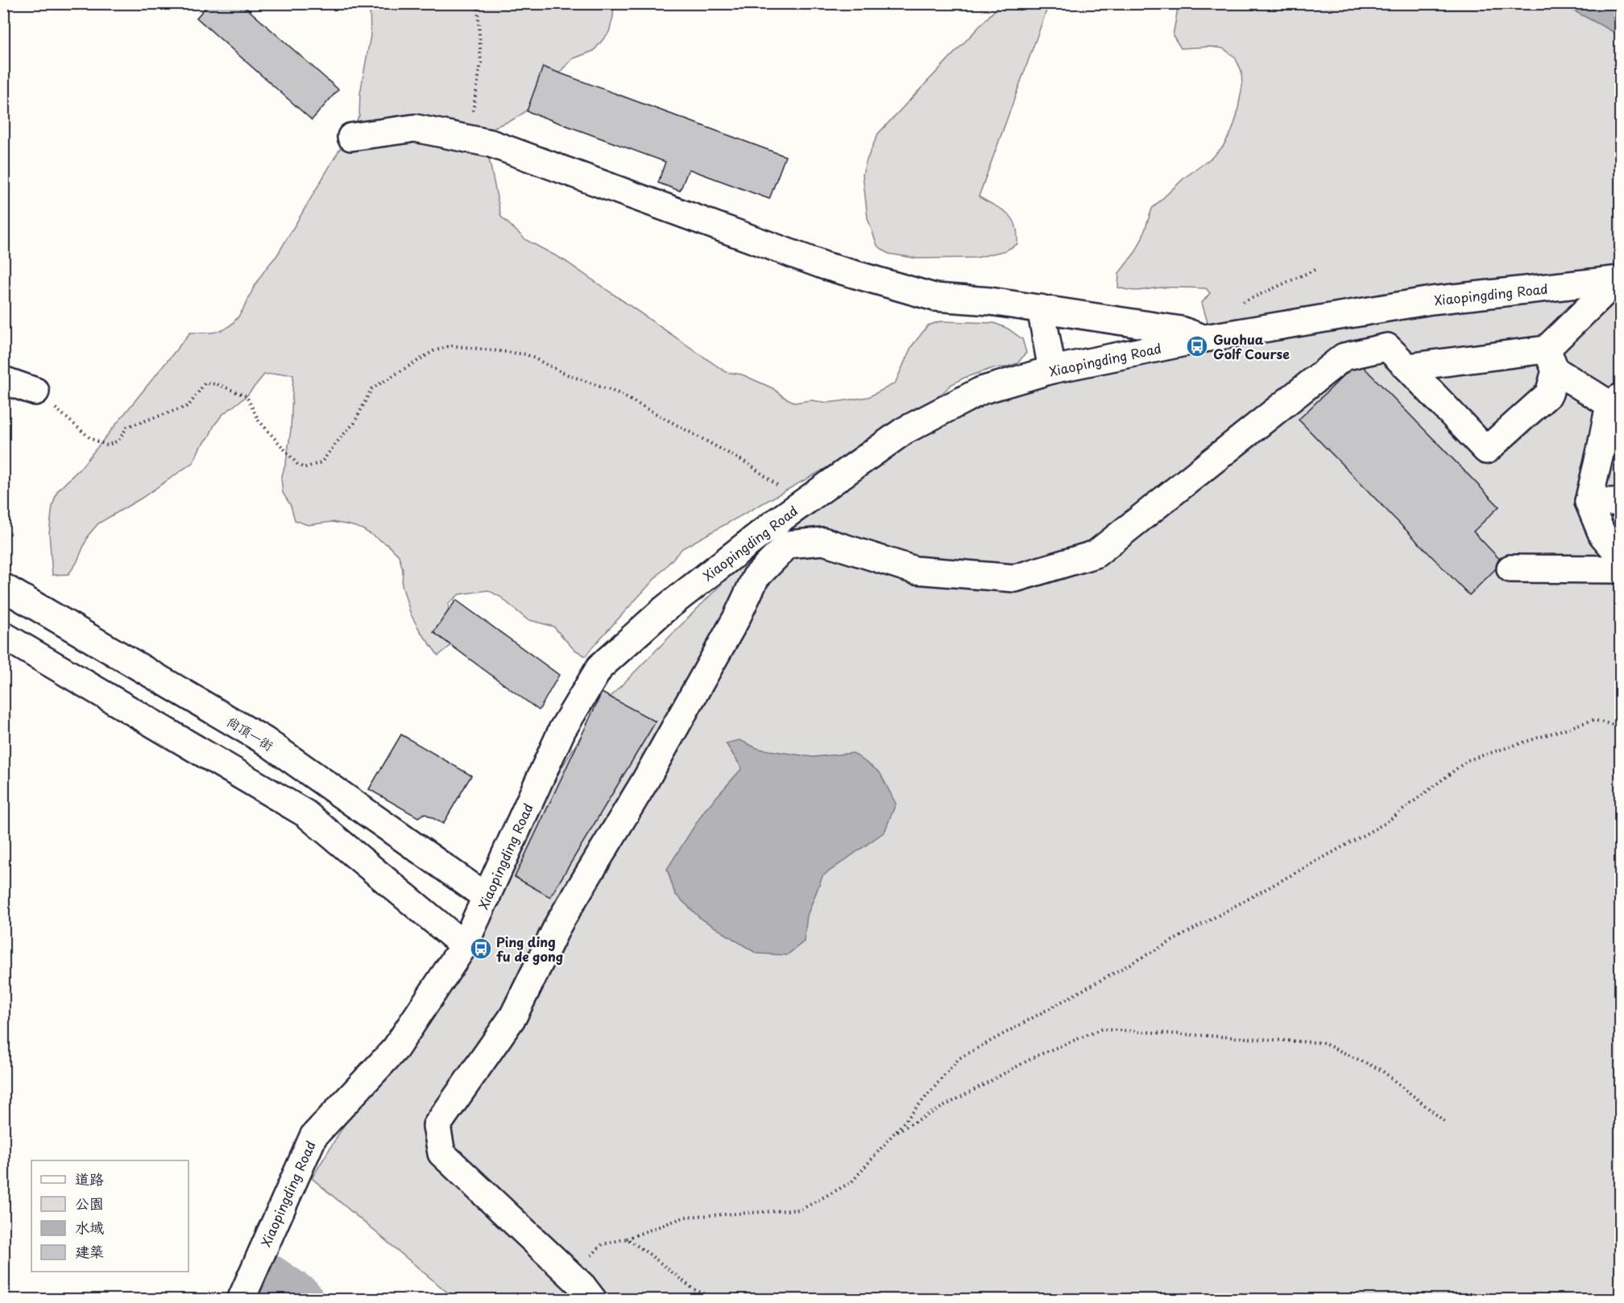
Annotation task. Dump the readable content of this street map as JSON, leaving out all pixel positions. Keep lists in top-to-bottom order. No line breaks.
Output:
{"streets":{"street":["Xiaopingding Road","尚頂一街"]},"crossings":[["Xiaopingding Road","尚頂一街"]],"places":{"bus stop":["Guohua Golf Course","Ping ding fu de gong"]},"legend":["道路","公園","水域","建築"]}
